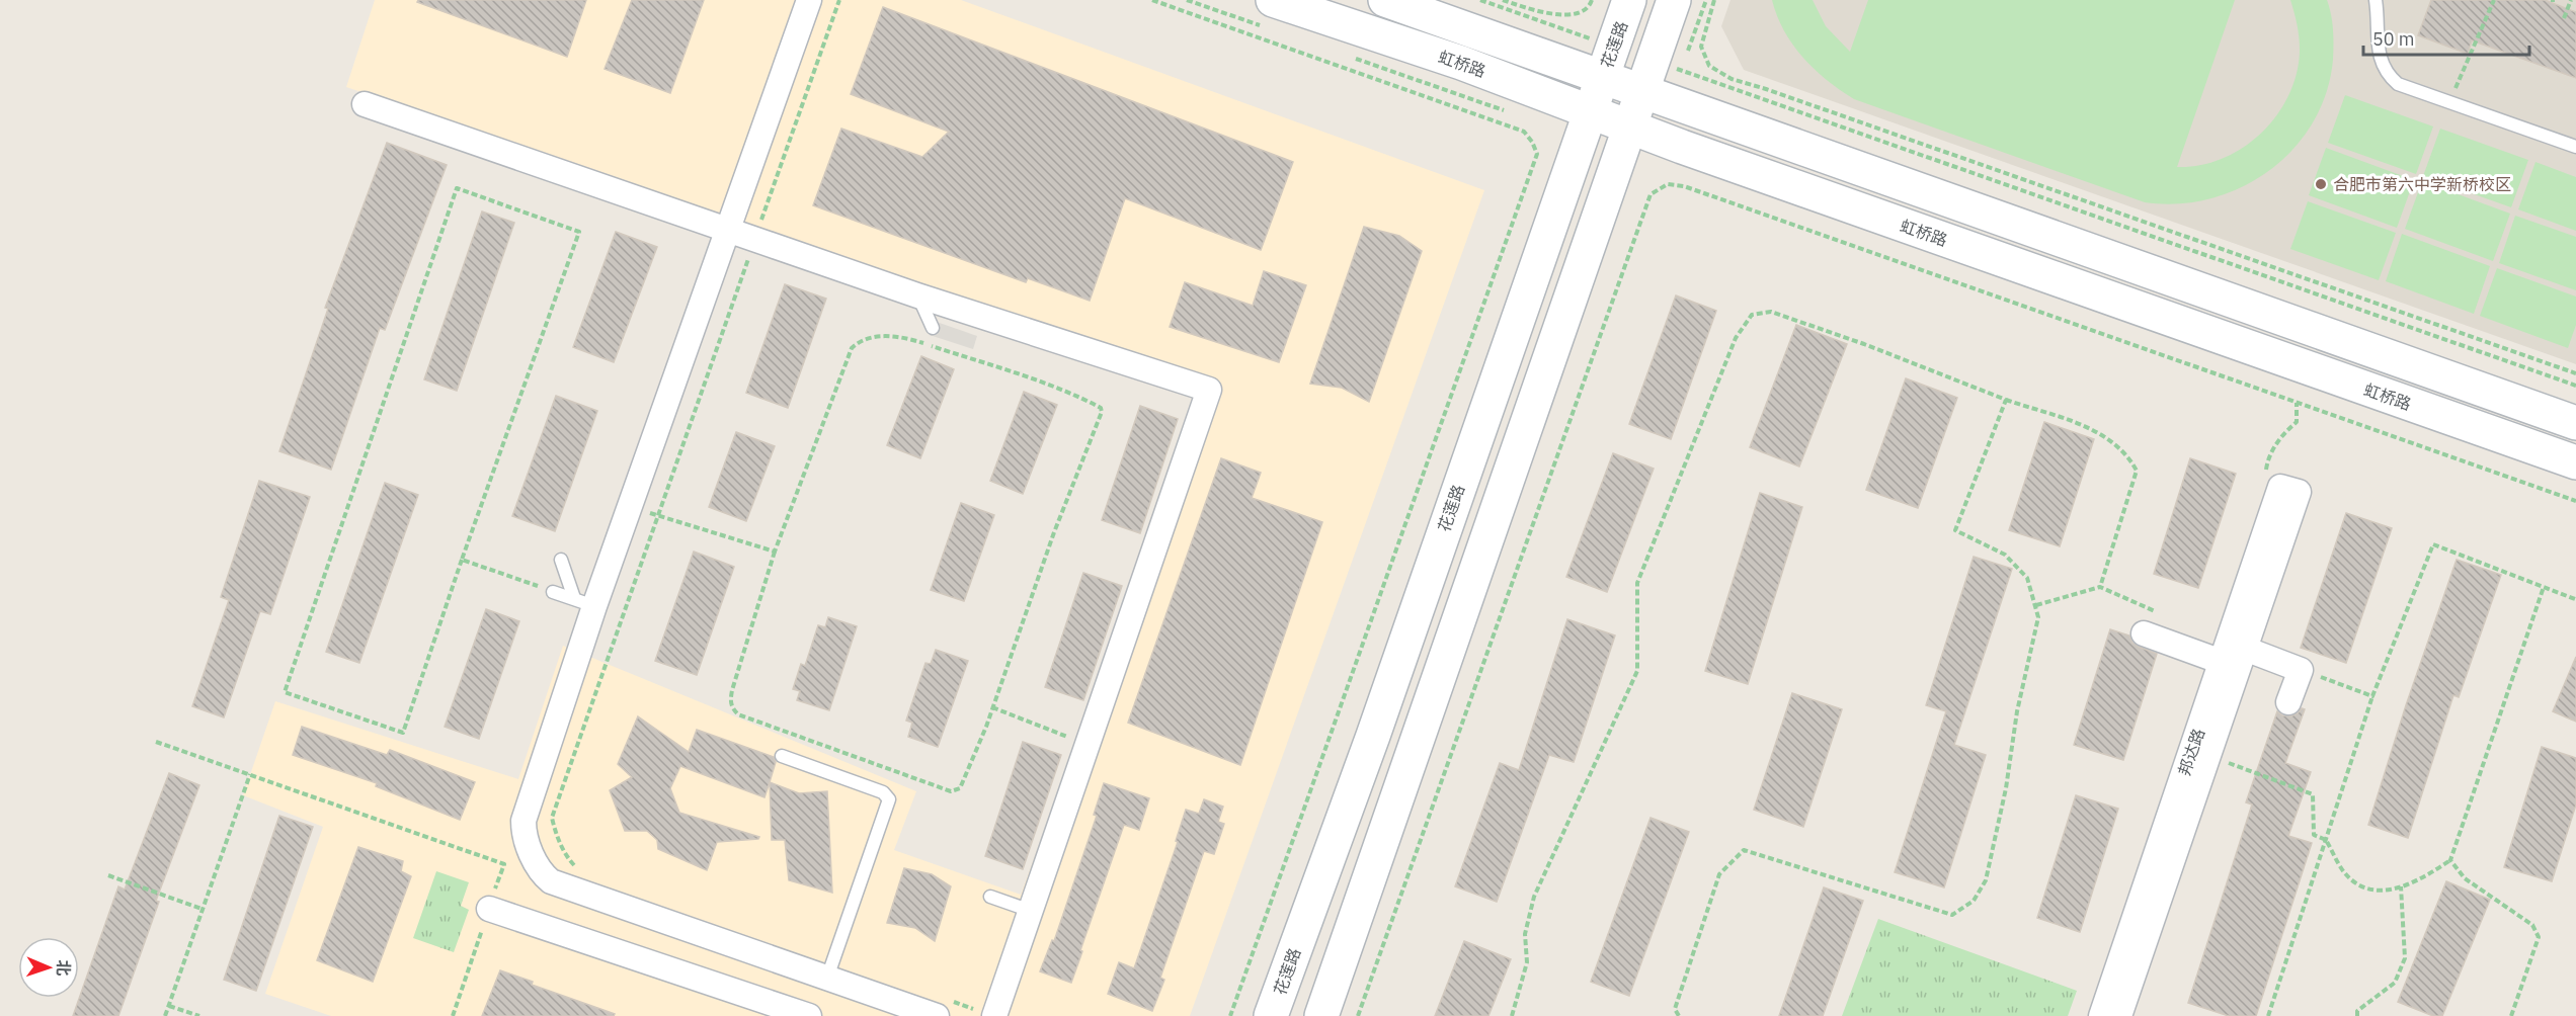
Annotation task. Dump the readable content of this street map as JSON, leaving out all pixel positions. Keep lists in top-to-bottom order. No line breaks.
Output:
{"streets":{"main road":["花莲路","虹桥路"],"street":["邦达路"]},"crossings":[["花莲路","虹桥路"]],"places":["合肥市第六中学新桥校区"],"scale_bar":"50 m","north":"right"}
